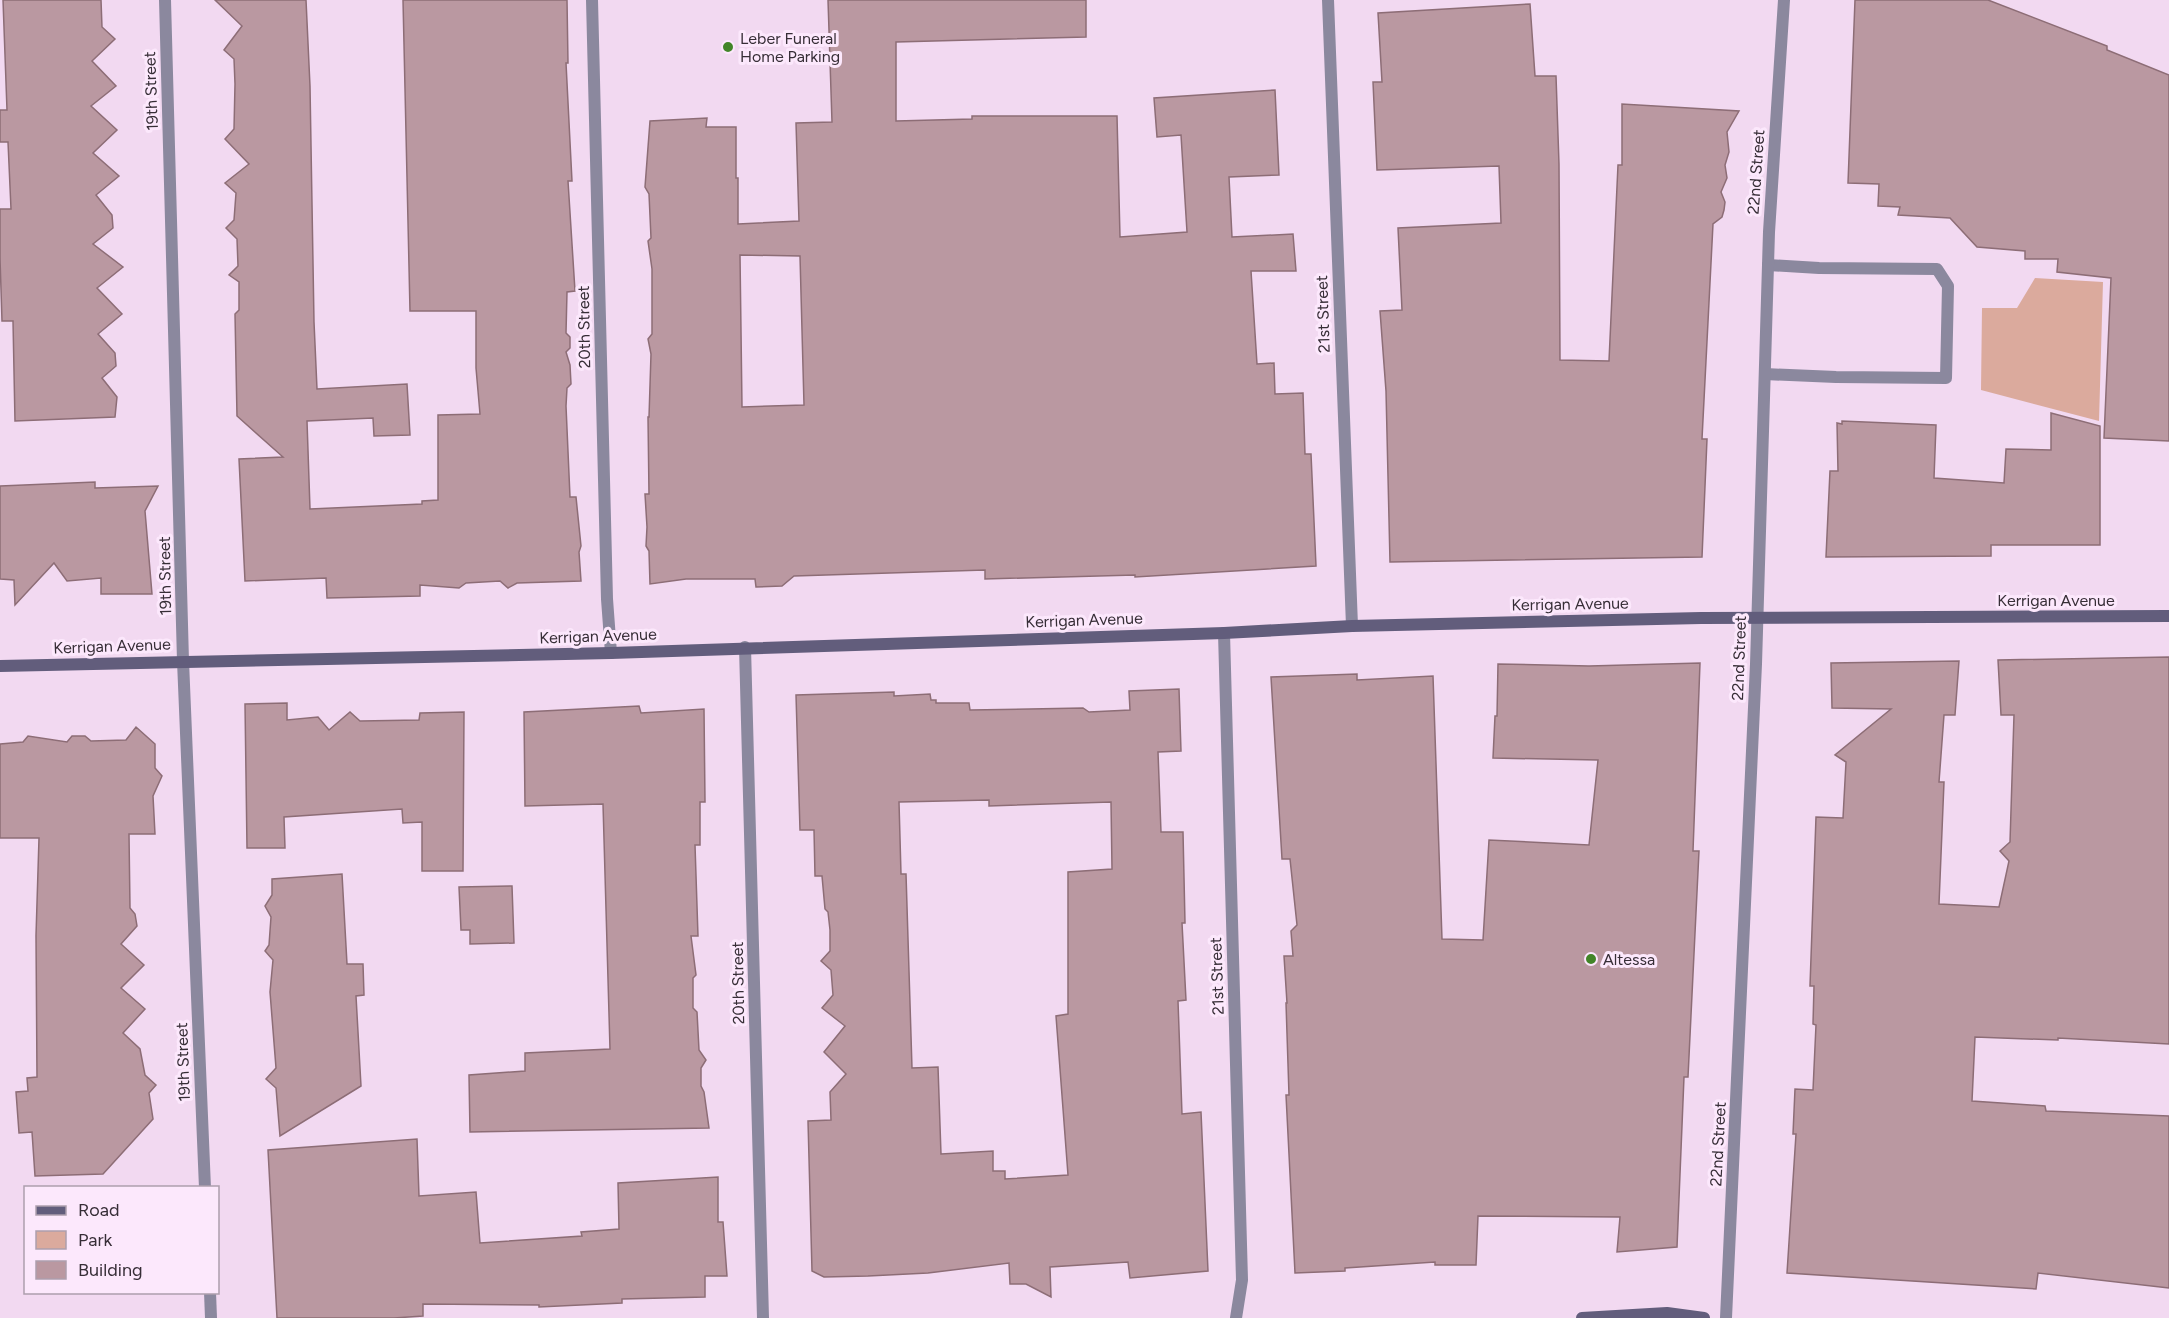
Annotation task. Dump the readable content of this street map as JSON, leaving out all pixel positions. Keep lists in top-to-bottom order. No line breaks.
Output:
{"streets":{"street":["19th Street","22nd Street","21st Street","20th Street","Kerrigan Avenue"]},"crossings":[["19th Street","Kerrigan Avenue"],["22nd Street","Kerrigan Avenue"],["21st Street","Kerrigan Avenue"],["20th Street","Kerrigan Avenue"]],"places":["Leber Funeral Home Parking","Altessa"],"legend":["Road","Park","Building"]}
